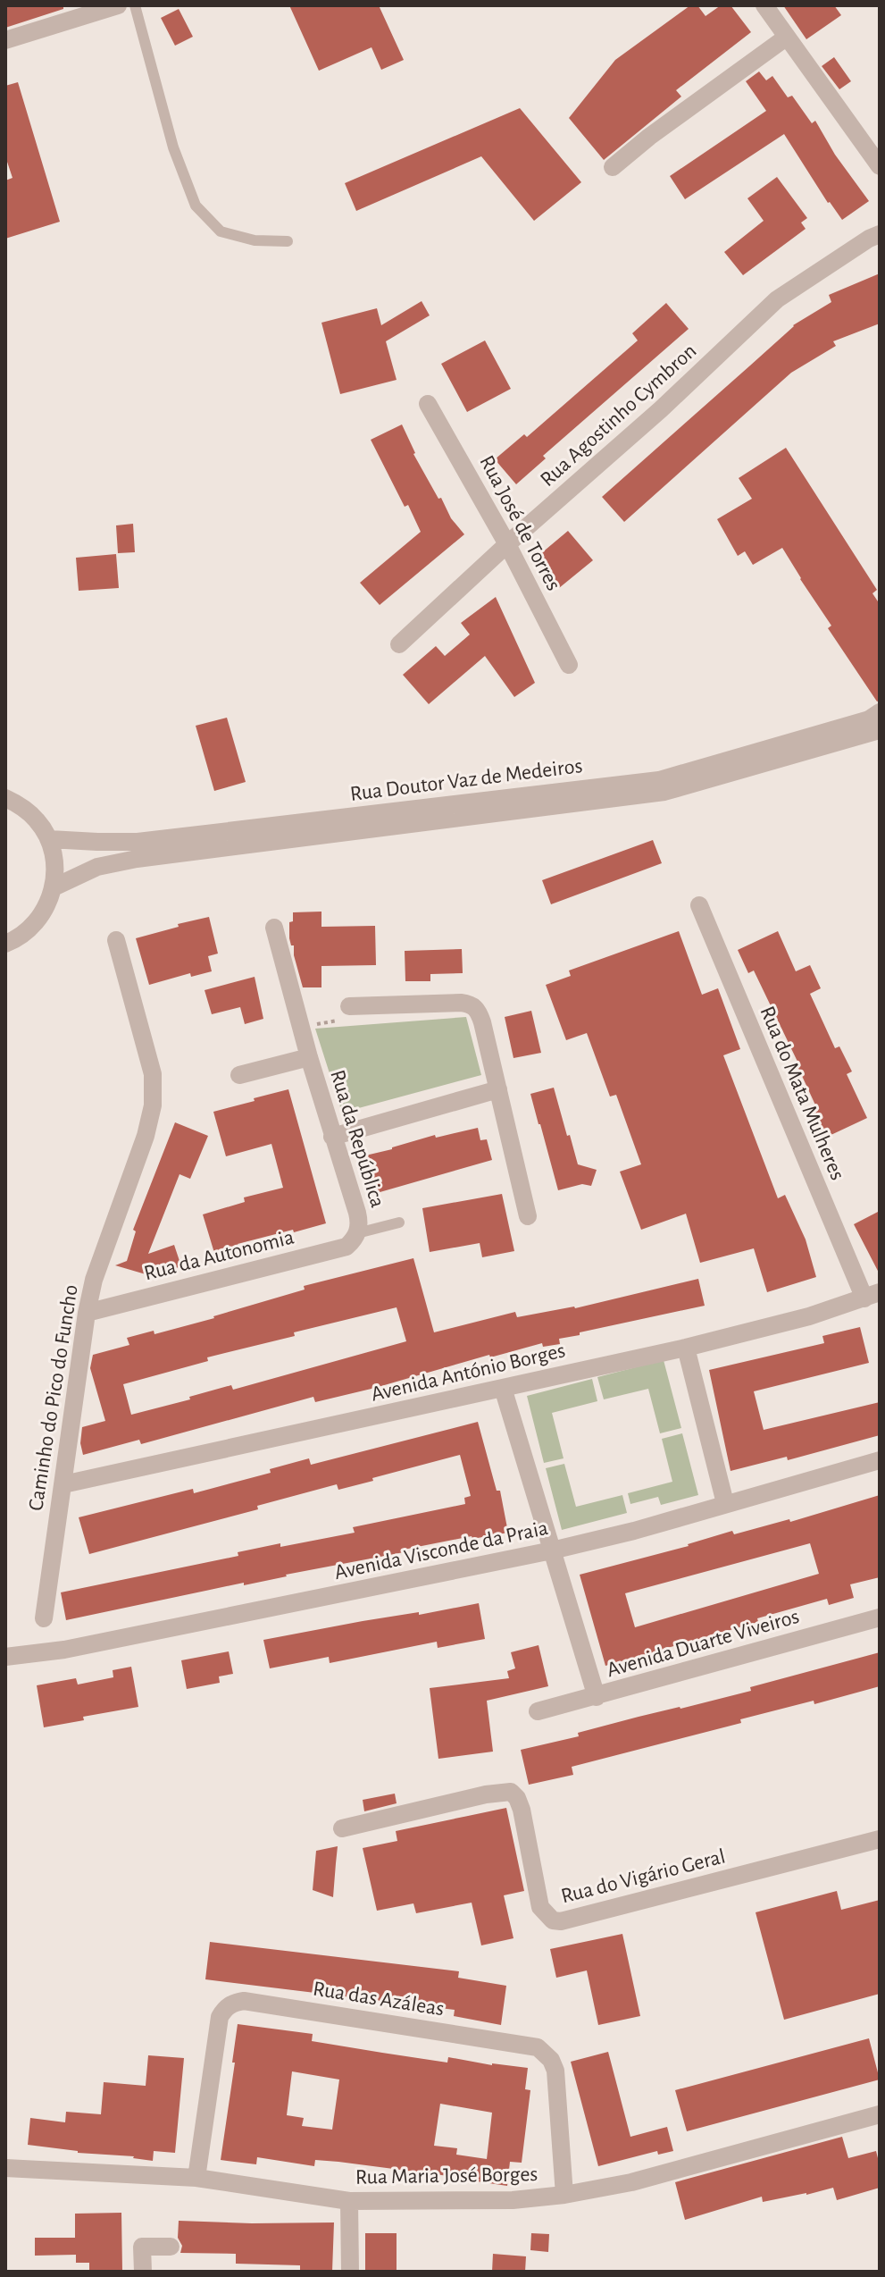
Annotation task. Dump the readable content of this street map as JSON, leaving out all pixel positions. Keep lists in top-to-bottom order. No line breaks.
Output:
{"streets":{"street":["Rua Agostinho Cymbron","Rua José de Torres","Rua Doutor Vaz de Medeiros","Rua do Mata Mulheres","Rua da República","Rua da Autonomia","Avenida António Borges","Caminho do Pico do Funcho","Avenida Visconde da Praia","Avenida Duarte Viveiros","Rua do Vigário Geral","Rua das Azáleas","Rua Maria José Borges"]},"crossings":[["Rua Agostinho Cymbron","Rua José de Torres"],["Rua do Mata Mulheres","Avenida António Borges"],["Rua da República","Rua da Autonomia"],["Rua da Autonomia","Caminho do Pico do Funcho"],["Avenida António Borges","Caminho do Pico do Funcho"],["Rua das Azáleas","Rua Maria José Borges"]]}
